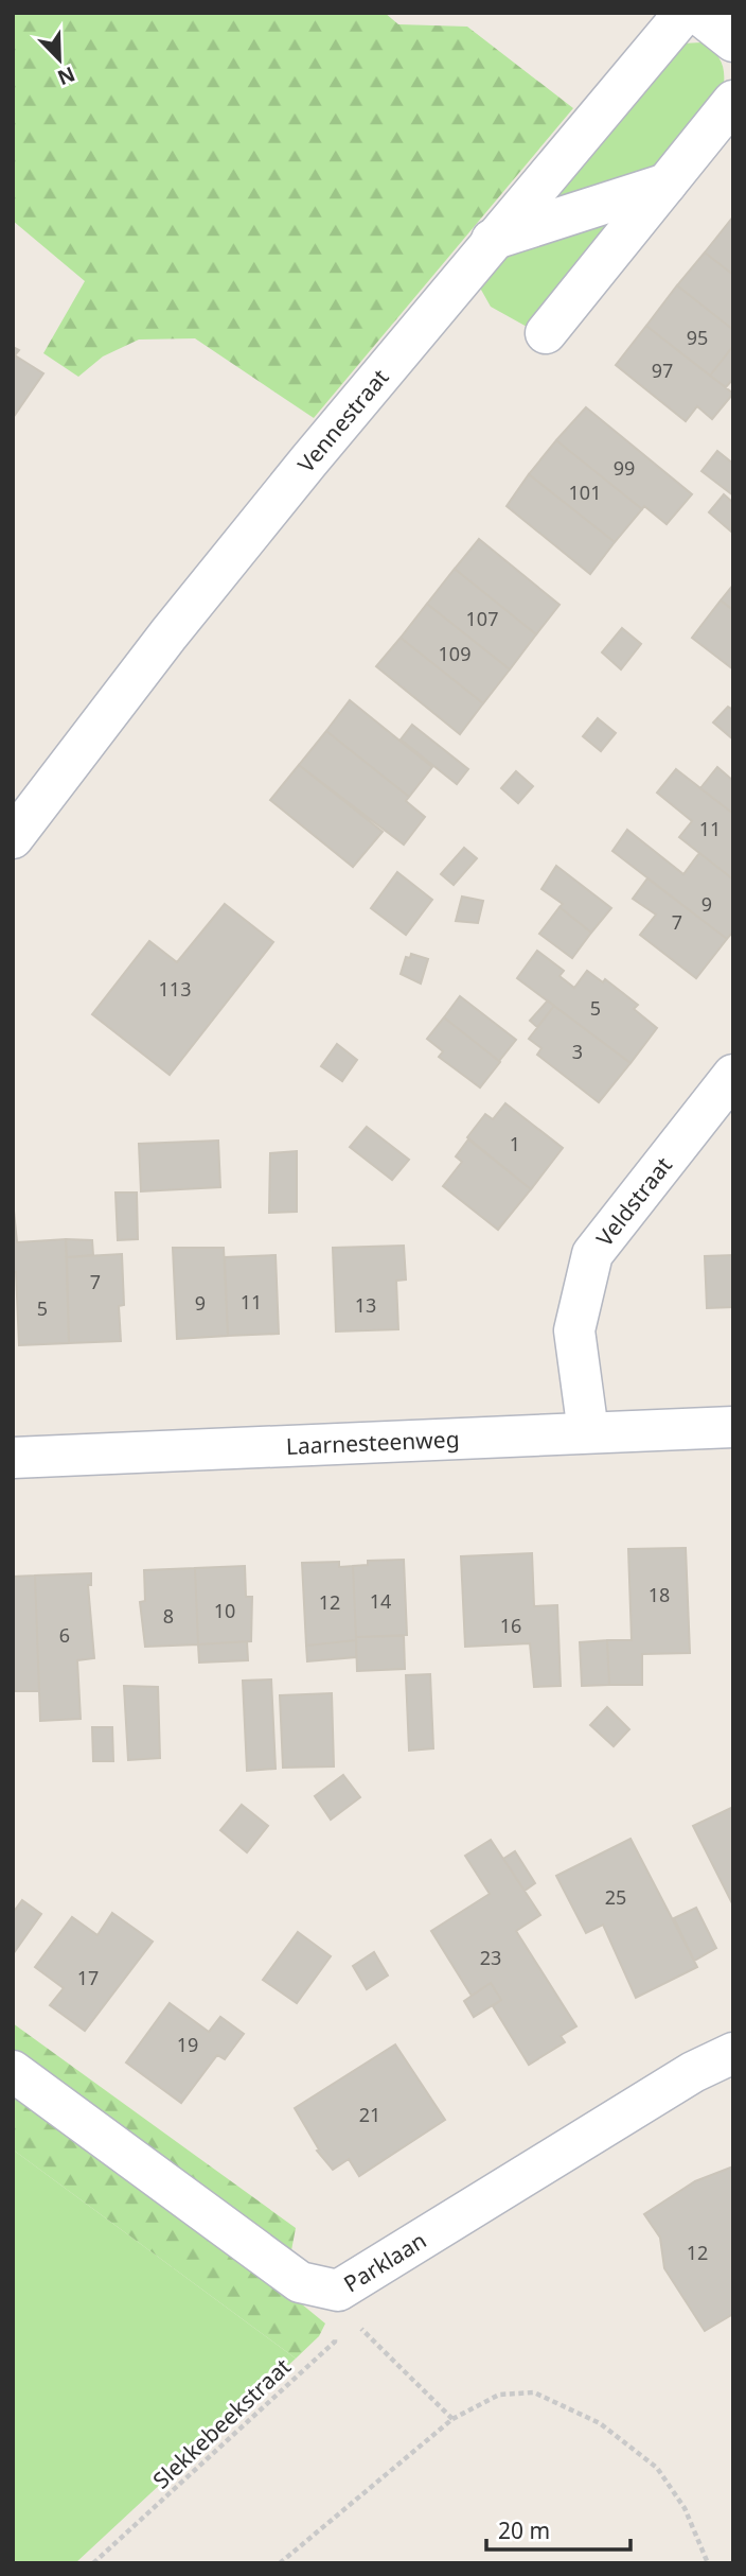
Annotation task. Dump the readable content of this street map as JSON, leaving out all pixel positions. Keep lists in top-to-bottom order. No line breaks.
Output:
{"streets":{"street":["Vennestraat","Veldstraat","Laarnesteenweg","Parklaan"],"path":["Slekkebeekstraat"]},"crossings":[["Veldstraat","Laarnesteenweg"],["Parklaan","Slekkebeekstraat"]],"house_numbers":["95","97","99","101","107","109","11","9","7","113","5","3","1","7","11","9","13","5","18","14","12","10","8","16","6","25","23","17","19","21","12"],"scale_bar":"20 m","north":"bottom right"}
